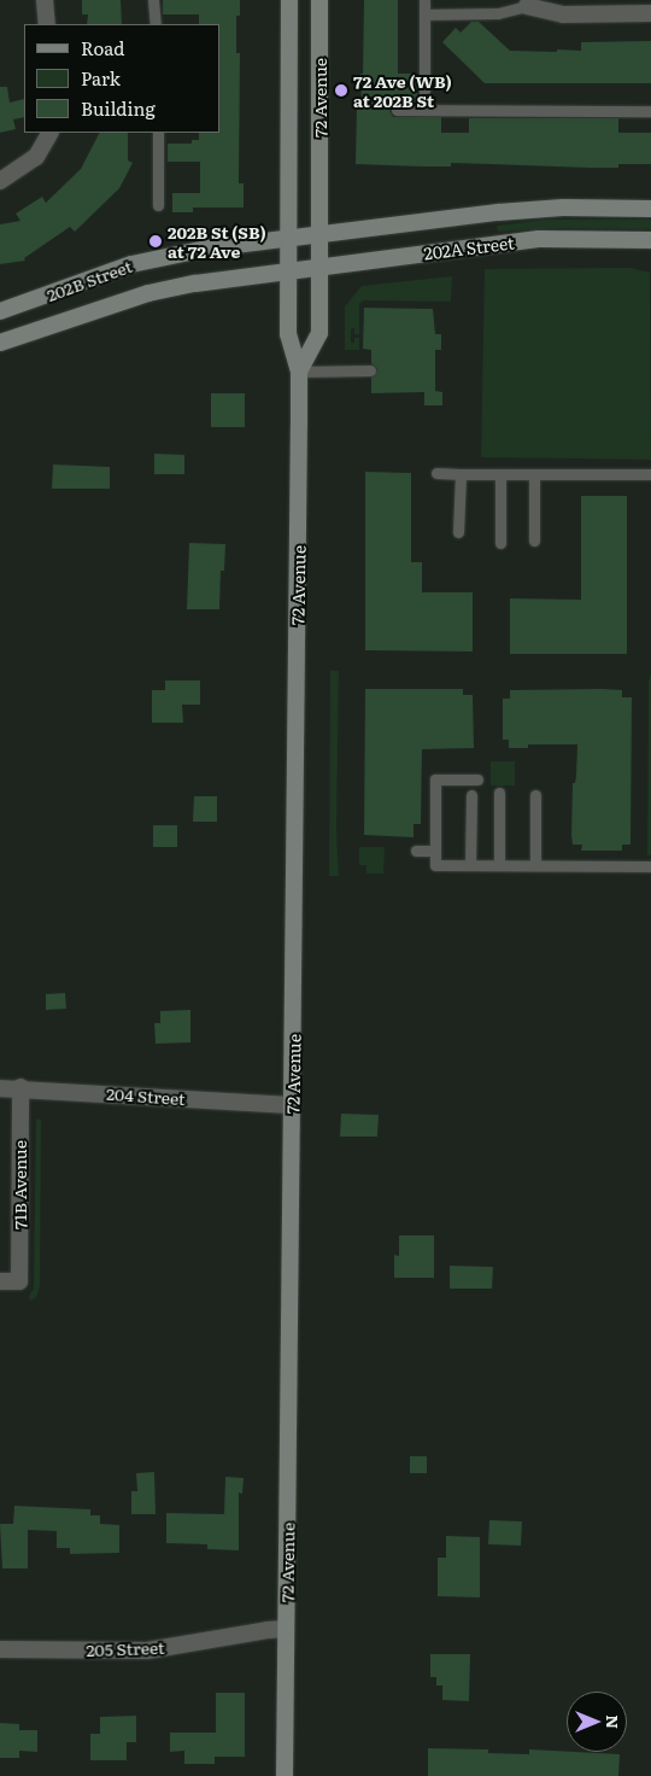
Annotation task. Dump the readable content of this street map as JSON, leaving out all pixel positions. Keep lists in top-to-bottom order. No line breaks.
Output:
{"streets":{"main road":["72 Avenue","202A Street","202B Street"],"street":["204 Street","71B Avenue","205 Street"]},"crossings":[["72 Avenue","202A Street"],["72 Avenue","202B Street"],["72 Avenue","204 Street"],["72 Avenue","205 Street"],["202A Street","202B Street"],["204 Street","71B Avenue"]],"places":["72 Ave (WB) at 202B St","202B St (SB) at 72 Ave"],"legend":["Road","Park","Building"],"north":"right"}
